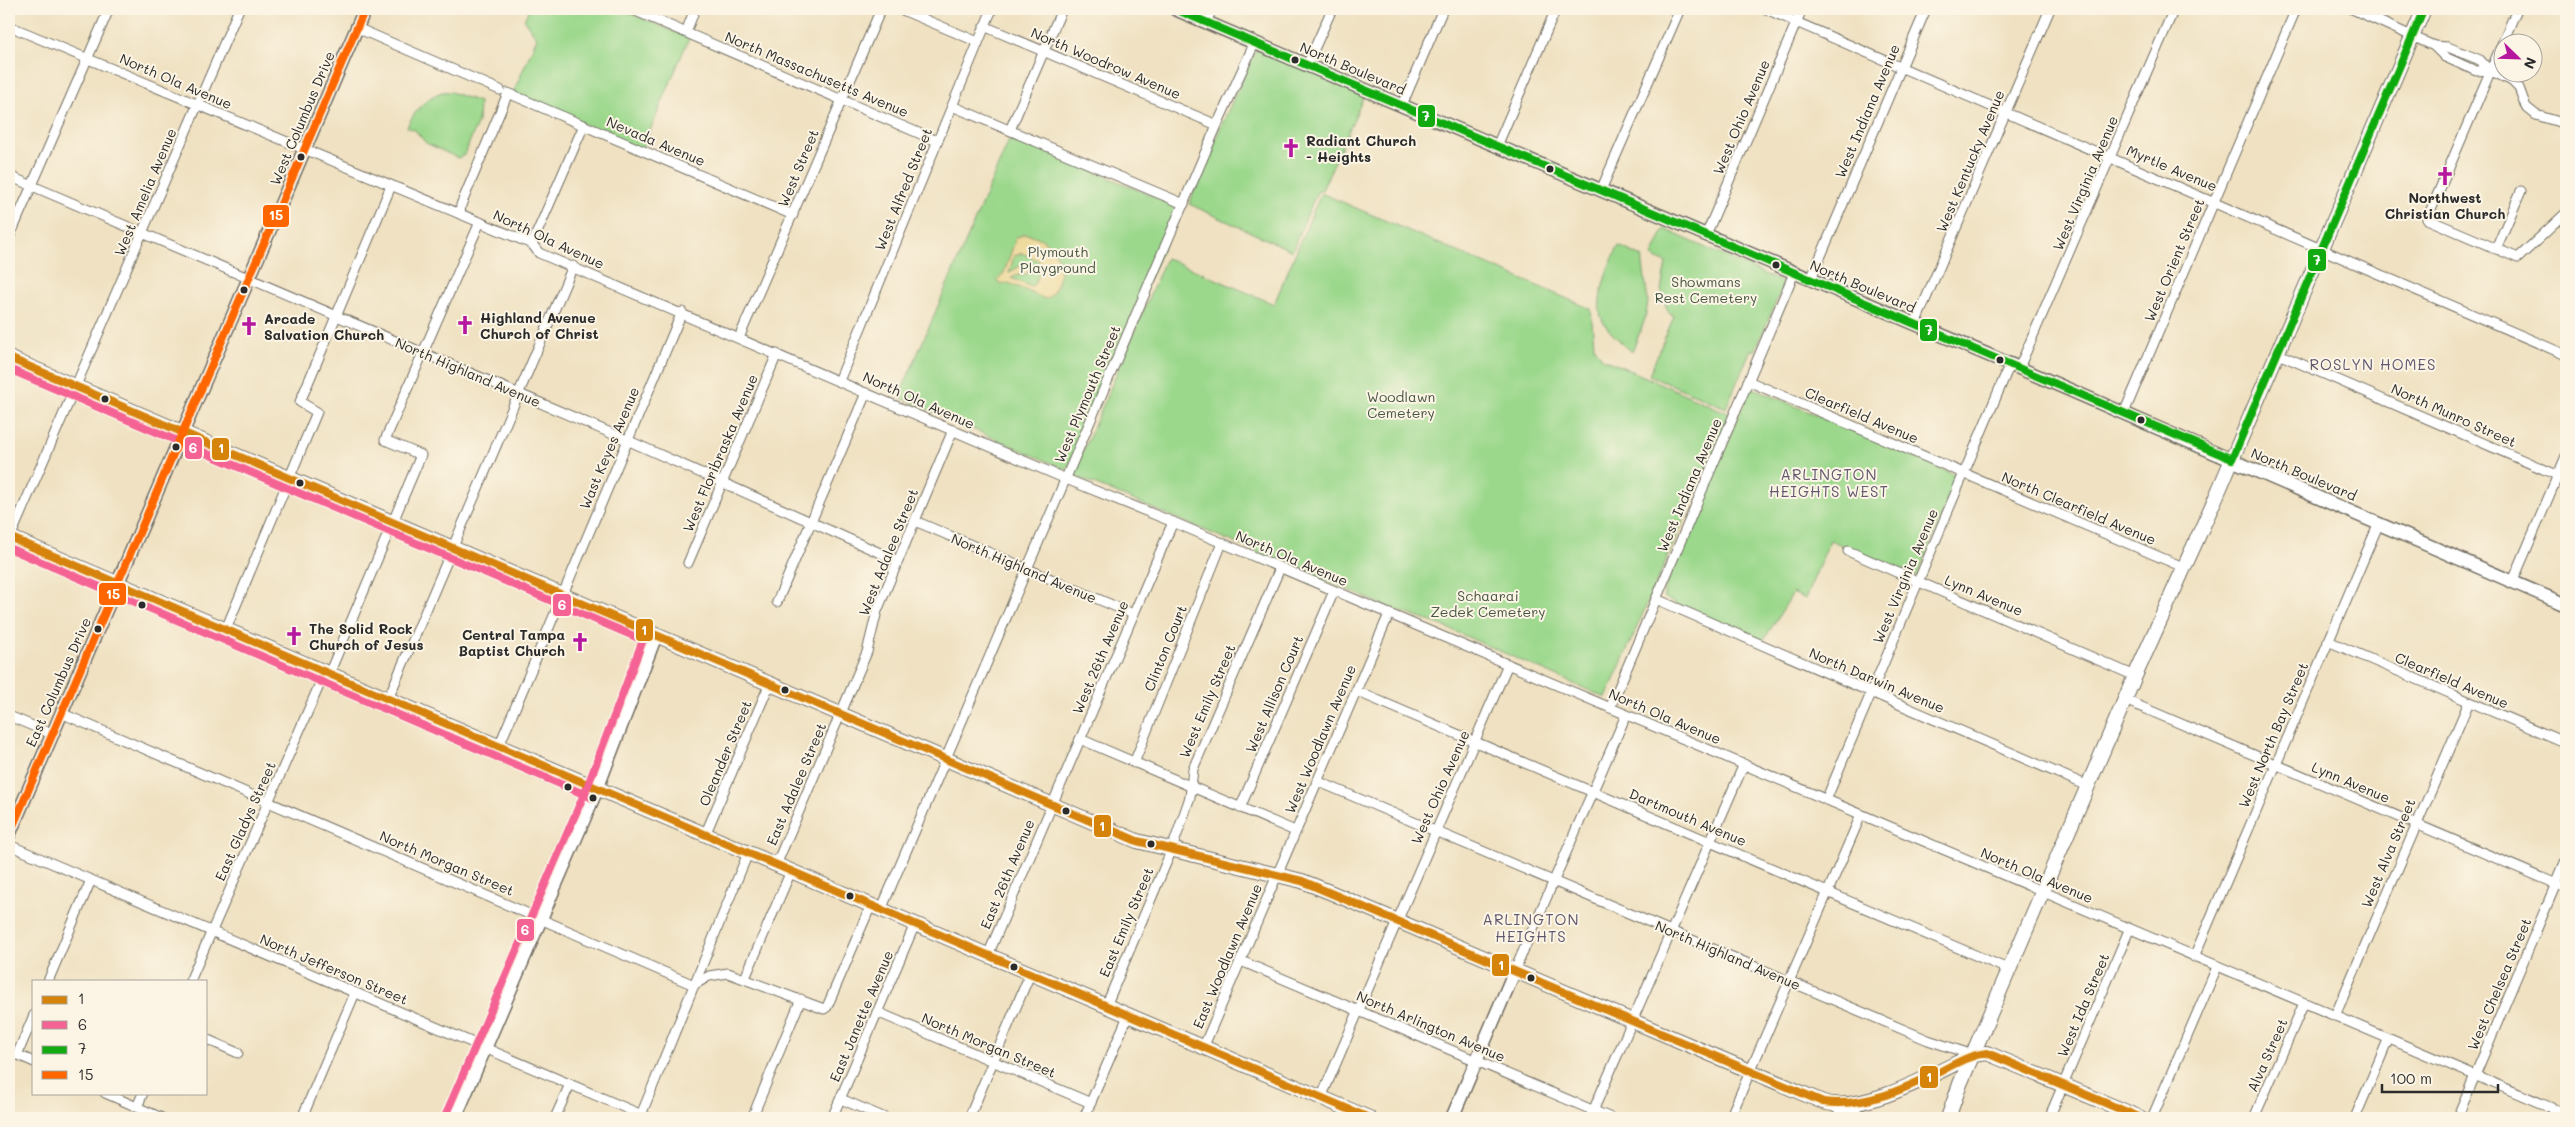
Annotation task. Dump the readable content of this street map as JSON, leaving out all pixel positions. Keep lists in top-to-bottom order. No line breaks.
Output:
{"streets":{"main road":["North Highland Avenue"],"street":["North Woodrow Avenue","North Boulevard","North Massachusetts Avenue","North Ola Avenue","West Indiana Avenue","West Ohio Avenue","West Columbus Drive","Nevada Avenue","West Kentucky Avenue","West Street","Myrtle Avenue","West Virginia Avenue","West Alfred Street","West Amelia Avenue","West Orient Street","West Plymouth Street","Clearfield Avenue","North Munro Street","Wast Keyes Avenue","West Floribraska Avenue","North Clearfield Avenue","West Adalee Street","Lynn Avenue","Clinton Court","West 26th Avenue","North Darwin Avenue","East Columbus Drive","West Allison Court","West Emily Street","West North Bay Street","West Woodlawn Avenue","Oleander Street","East Adalee Street","Dartmouth Avenue","East Gladys Street","West Alva Street","North Morgan Street","East 26th Avenue","East Emily Street","East Woodlawn Avenue","North Jefferson Street","West Chelsea Street","West Ida Street","East Janette Avenue","North Arlington Avenue","Alva Street"]},"crossings":[["North Woodrow Avenue","West Alfred Street"],["North Woodrow Avenue","West Plymouth Street"],["North Boulevard","West Indiana Avenue"],["North Boulevard","West Ohio Avenue"],["North Boulevard","West Kentucky Avenue"],["North Boulevard","West Virginia Avenue"],["North Boulevard","West Orient Street"],["North Boulevard","West Plymouth Street"],["North Boulevard","West North Bay Street"],["North Massachusetts Avenue","West Street"],["North Massachusetts Avenue","West Alfred Street"],["North Ola Avenue","West Indiana Avenue"],["North Ola Avenue","West Ohio Avenue"],["North Ola Avenue","West Columbus Drive"],["North Ola Avenue","West Street"],["North Ola Avenue","West Virginia Avenue"],["North Ola Avenue","West Alfred Street"],["North Ola Avenue","West Amelia Avenue"],["North Ola Avenue","West Plymouth Street"],["North Ola Avenue","Wast Keyes Avenue"],["North Ola Avenue","West Floribraska Avenue"],["North Ola Avenue","West Adalee Street"],["North Ola Avenue","Clinton Court"],["North Ola Avenue","West 26th Avenue"],["North Ola Avenue","West Allison Court"],["North Ola Avenue","West Emily Street"],["North Ola Avenue","West North Bay Street"],["North Ola Avenue","West Woodlawn Avenue"],["North Ola Avenue","West Alva Street"],["North Ola Avenue","West Chelsea Street"],["North Ola Avenue","West Ida Street"],["North Ola Avenue","Alva Street"],["West Indiana Avenue","Myrtle Avenue"],["West Indiana Avenue","Clearfield Avenue"],["West Indiana Avenue","North Darwin Avenue"],["West Ohio Avenue","Myrtle Avenue"],["West Ohio Avenue","North Highland Avenue"],["West Ohio Avenue","Dartmouth Avenue"],["West Ohio Avenue","North Arlington Avenue"],["West Columbus Drive","Nevada Avenue"],["West Columbus Drive","North Highland Avenue"],["West Columbus Drive","East Columbus Drive"],["Nevada Avenue","West Street"],["West Kentucky Avenue","Myrtle Avenue"],["Myrtle Avenue","West Virginia Avenue"],["Myrtle Avenue","West Orient Street"],["West Virginia Avenue","Clearfield Avenue"],["West Virginia Avenue","North Clearfield Avenue"],["West Virginia Avenue","Lynn Avenue"],["West Virginia Avenue","North Darwin Avenue"],["West Amelia Avenue","North Highland Avenue"],["North Highland Avenue","West Plymouth Street"],["North Highland Avenue","Wast Keyes Avenue"],["North Highland Avenue","West Floribraska Avenue"],["North Highland Avenue","West Adalee Street"],["North Highland Avenue","West 26th Avenue"],["North Highland Avenue","West Woodlawn Avenue"],["North Highland Avenue","East Gladys Street"],["North Highland Avenue","West Ida Street"],["Clearfield Avenue","North Clearfield Avenue"],["Clearfield Avenue","West North Bay Street"],["Clearfield Avenue","West Alva Street"],["West Adalee Street","East Adalee Street"],["Lynn Avenue","West North Bay Street"],["Lynn Avenue","West Alva Street"],["Lynn Avenue","West Chelsea Street"],["West 26th Avenue","East 26th Avenue"],["East Columbus Drive","North Morgan Street"],["West Emily Street","East Emily Street"],["West Woodlawn Avenue","Dartmouth Avenue"],["West Woodlawn Avenue","East Woodlawn Avenue"],["East Gladys Street","North Morgan Street"],["East Gladys Street","North Jefferson Street"],["North Morgan Street","East Janette Avenue"],["East Woodlawn Avenue","North Arlington Avenue"]],"districts":["ROSLYN HOMES","ARLINGTON HEIGHTS WEST","ARLINGTON HEIGHTS"],"parks":["Plymouth Playground","Showmans Rest Cemetery","Woodlawn Cemetery","Schaarai Zedek Cemetery"],"places":{"church":["Radiant Church - Heights","Northwest Christian Church","Highland Avenue Church of Christ","Arcade Salvation Church","The Solid Rock Church of Jesus","Central Tampa Baptist Church"]},"lines":["transit line 7","transit line 15","transit line 1","transit line 6"],"legend":["1","6","7","15"],"scale_bar":"100 m","north":"bottom right"}
